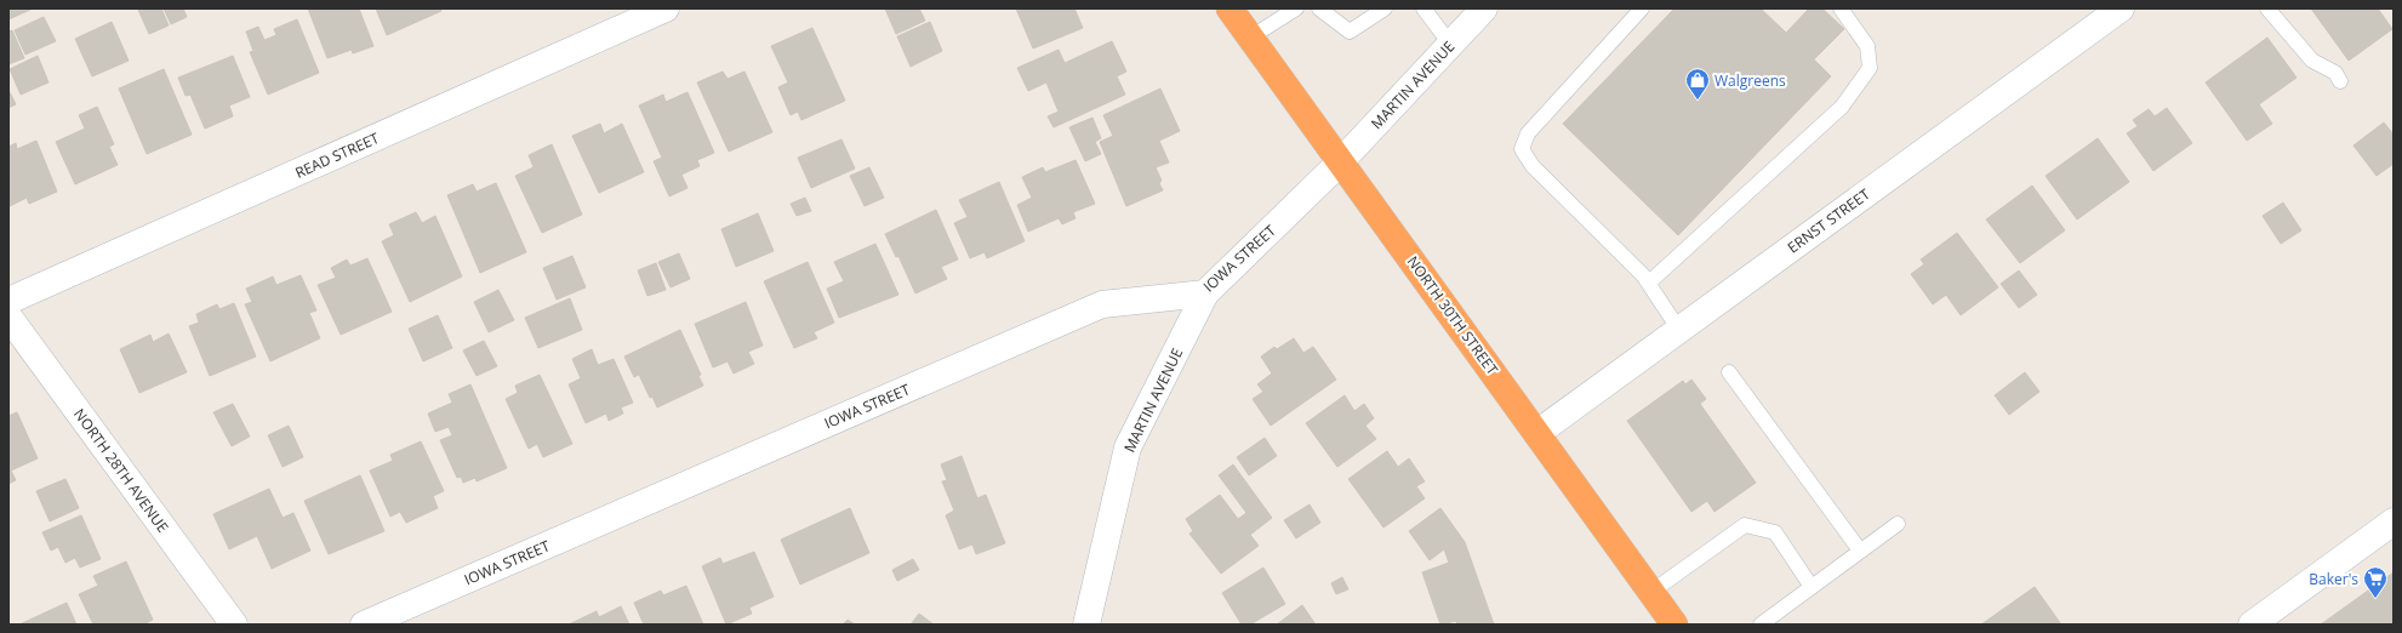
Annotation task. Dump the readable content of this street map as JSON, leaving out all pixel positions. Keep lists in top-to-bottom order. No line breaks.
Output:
{"streets":{"highway":["NORTH 30TH STREET"],"street":["MARTIN AVENUE","READ STREET","ERNST STREET","IOWA STREET","NORTH 28TH AVENUE"]},"crossings":[["MARTIN AVENUE","IOWA STREET"],["MARTIN AVENUE","NORTH 30TH STREET"],["ERNST STREET","NORTH 30TH STREET"],["IOWA STREET","NORTH 30TH STREET"]],"places":{"shop":["Walgreens"],"supermarket":["Baker's"]}}
